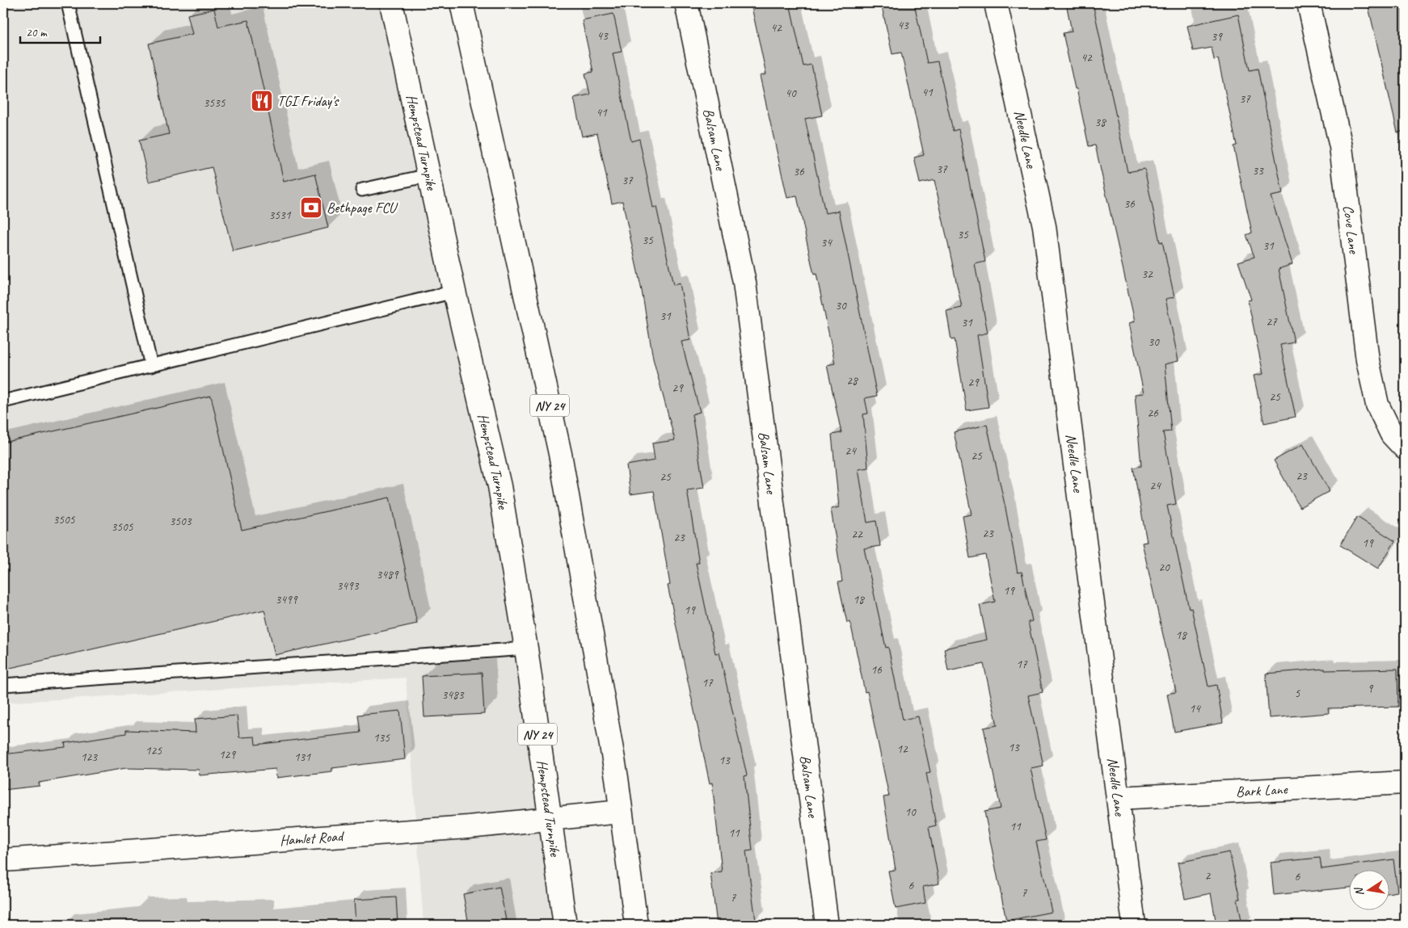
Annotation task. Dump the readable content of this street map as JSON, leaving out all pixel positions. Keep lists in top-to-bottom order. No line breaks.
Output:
{"streets":{"street":["Needle Lane","Balsam Lane","Hempstead Turnpike","Cove Lane","NY 24","Bark Lane","Hamlet Road"]},"crossings":[["Needle Lane","Bark Lane"],["Hempstead Turnpike","Hamlet Road"],["NY 24","Hamlet Road"]],"places":{"restaurant":["TGI Friday's"],"bank":["Bethpage FCU"]},"house_numbers":["43","42","43","39","42","41","40","37","3535","41","38","37","33","36","37","36","3531","35","35","34","31","32","30","31","27","31","30","28","29","29","25","26","24","25","23","25","24","3505","3503","3505","23","22","23","19","20","3489","3493","19","3499","18","19","18","17","16","17","9","5","3483","14","135","13","12","125","129","123","131","13","10","11","11","2","6","6","7","7"],"scale_bar":"20 m","north":"left"}
